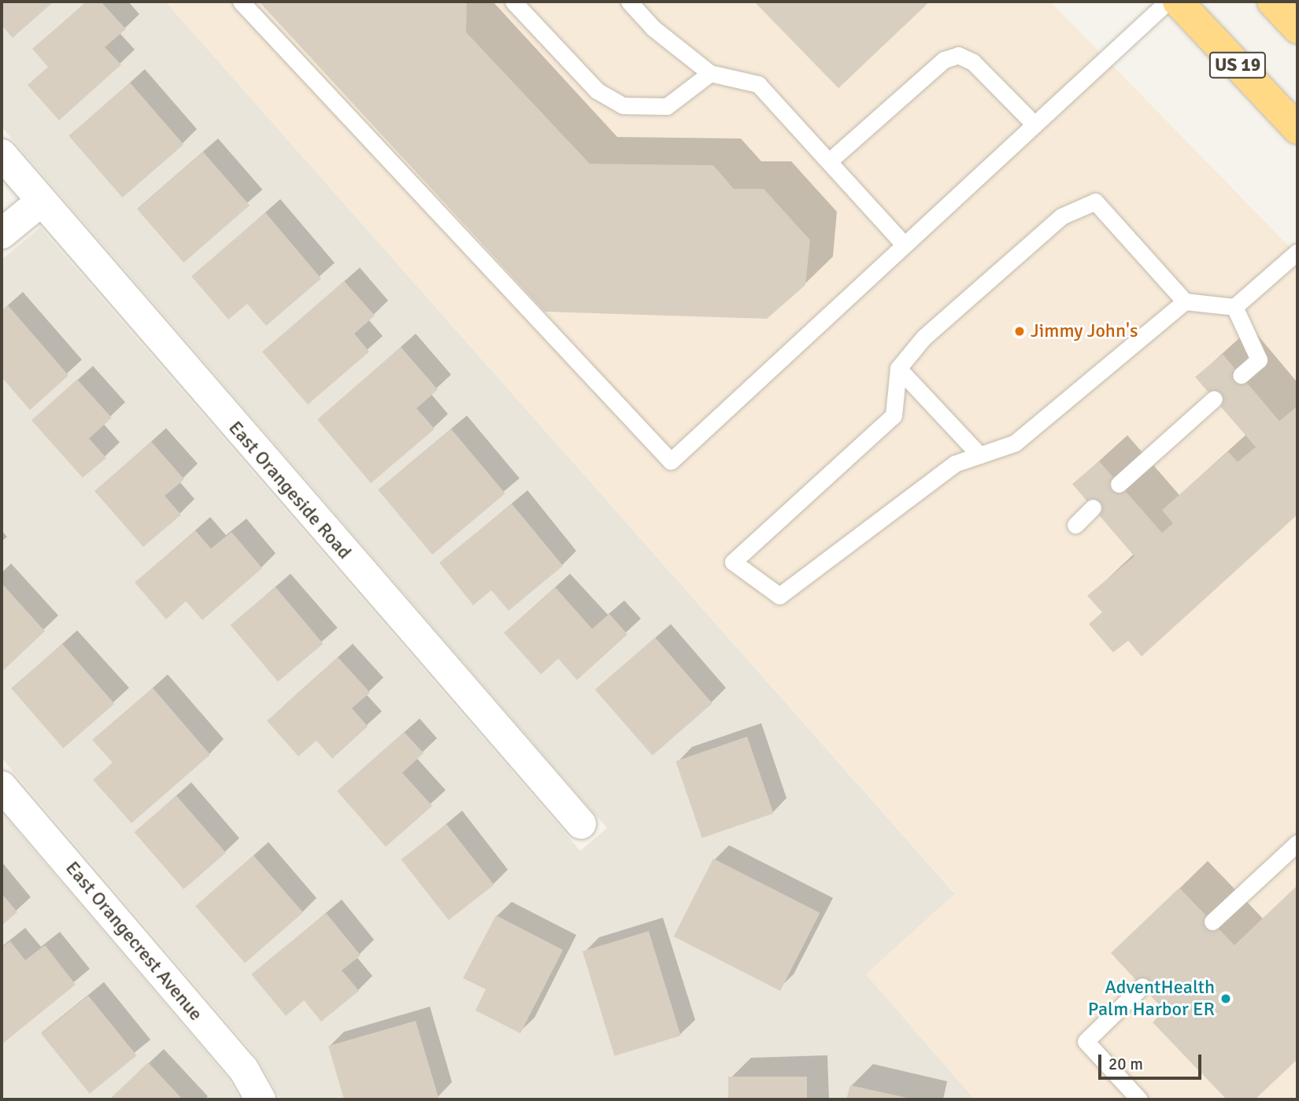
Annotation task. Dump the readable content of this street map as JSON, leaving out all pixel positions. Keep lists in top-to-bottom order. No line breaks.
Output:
{"streets":{"highway":["US 19"],"street":["East Orangeside Road","East Orangecrest Avenue"]},"places":["Jimmy John's","AdventHealth Palm Harbor ER"],"scale_bar":"20 m"}
